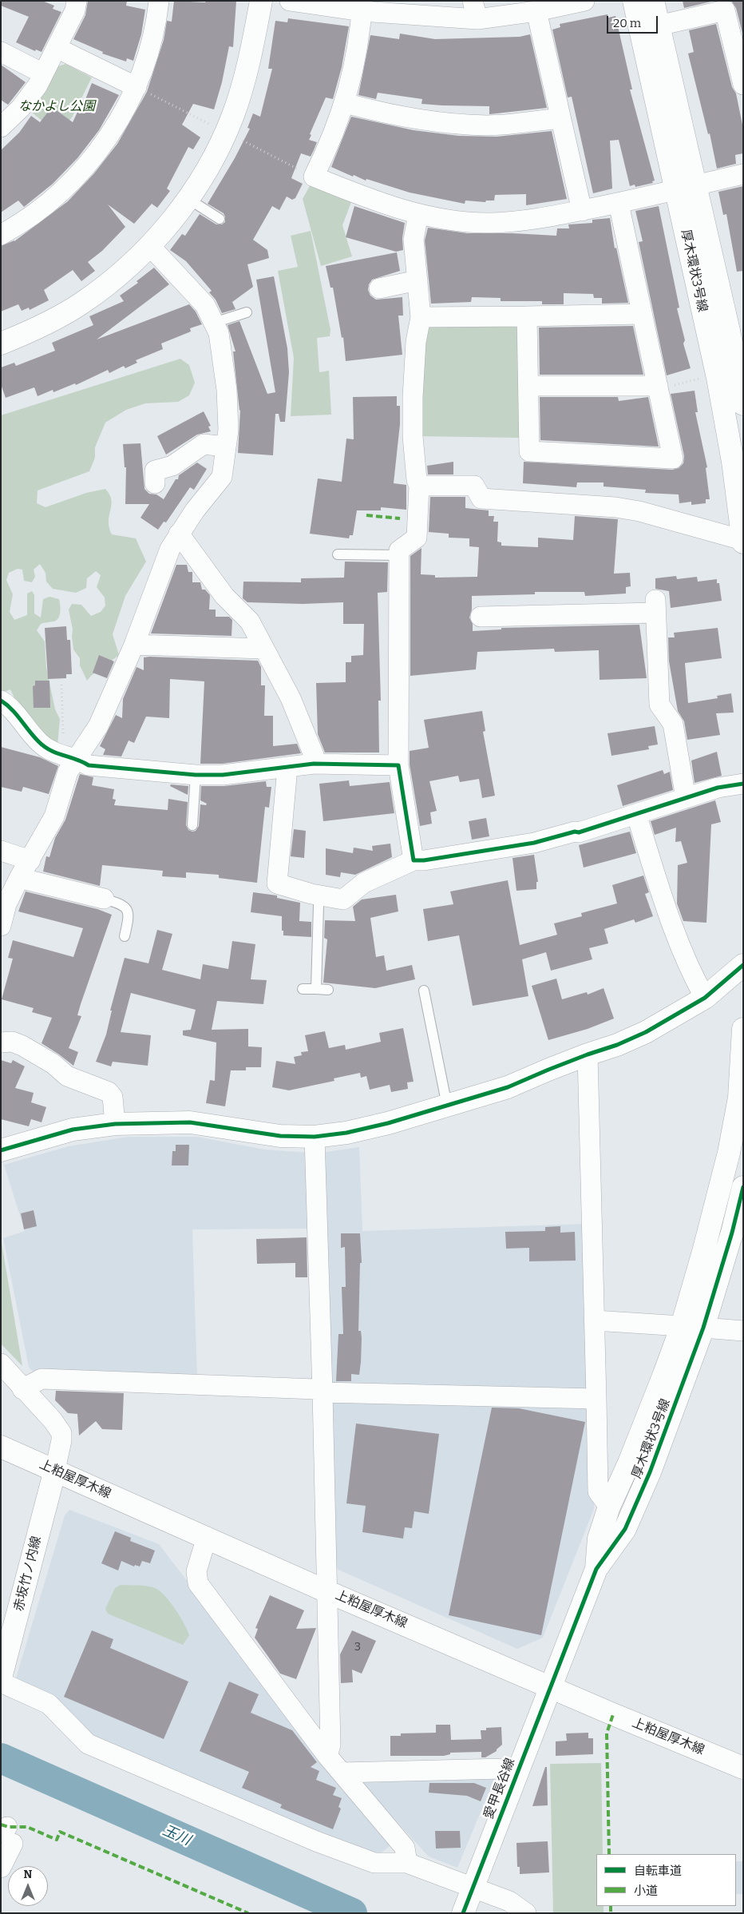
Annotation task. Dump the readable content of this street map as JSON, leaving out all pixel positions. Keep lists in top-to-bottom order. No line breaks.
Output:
{"streets":{"street":["厚木環状3号線","上粕屋厚木線","赤坂竹ノ内線","愛甲長谷線"]},"crossings":[["厚木環状3号線","上粕屋厚木線"],["厚木環状3号線","愛甲長谷線"],["上粕屋厚木線","赤坂竹ノ内線"],["上粕屋厚木線","愛甲長谷線"]],"water":["玉川"],"parks":["なかよし公園"],"house_numbers":["3"],"legend":["自転車道","小道"],"scale_bar":"20 m","north":"top"}
